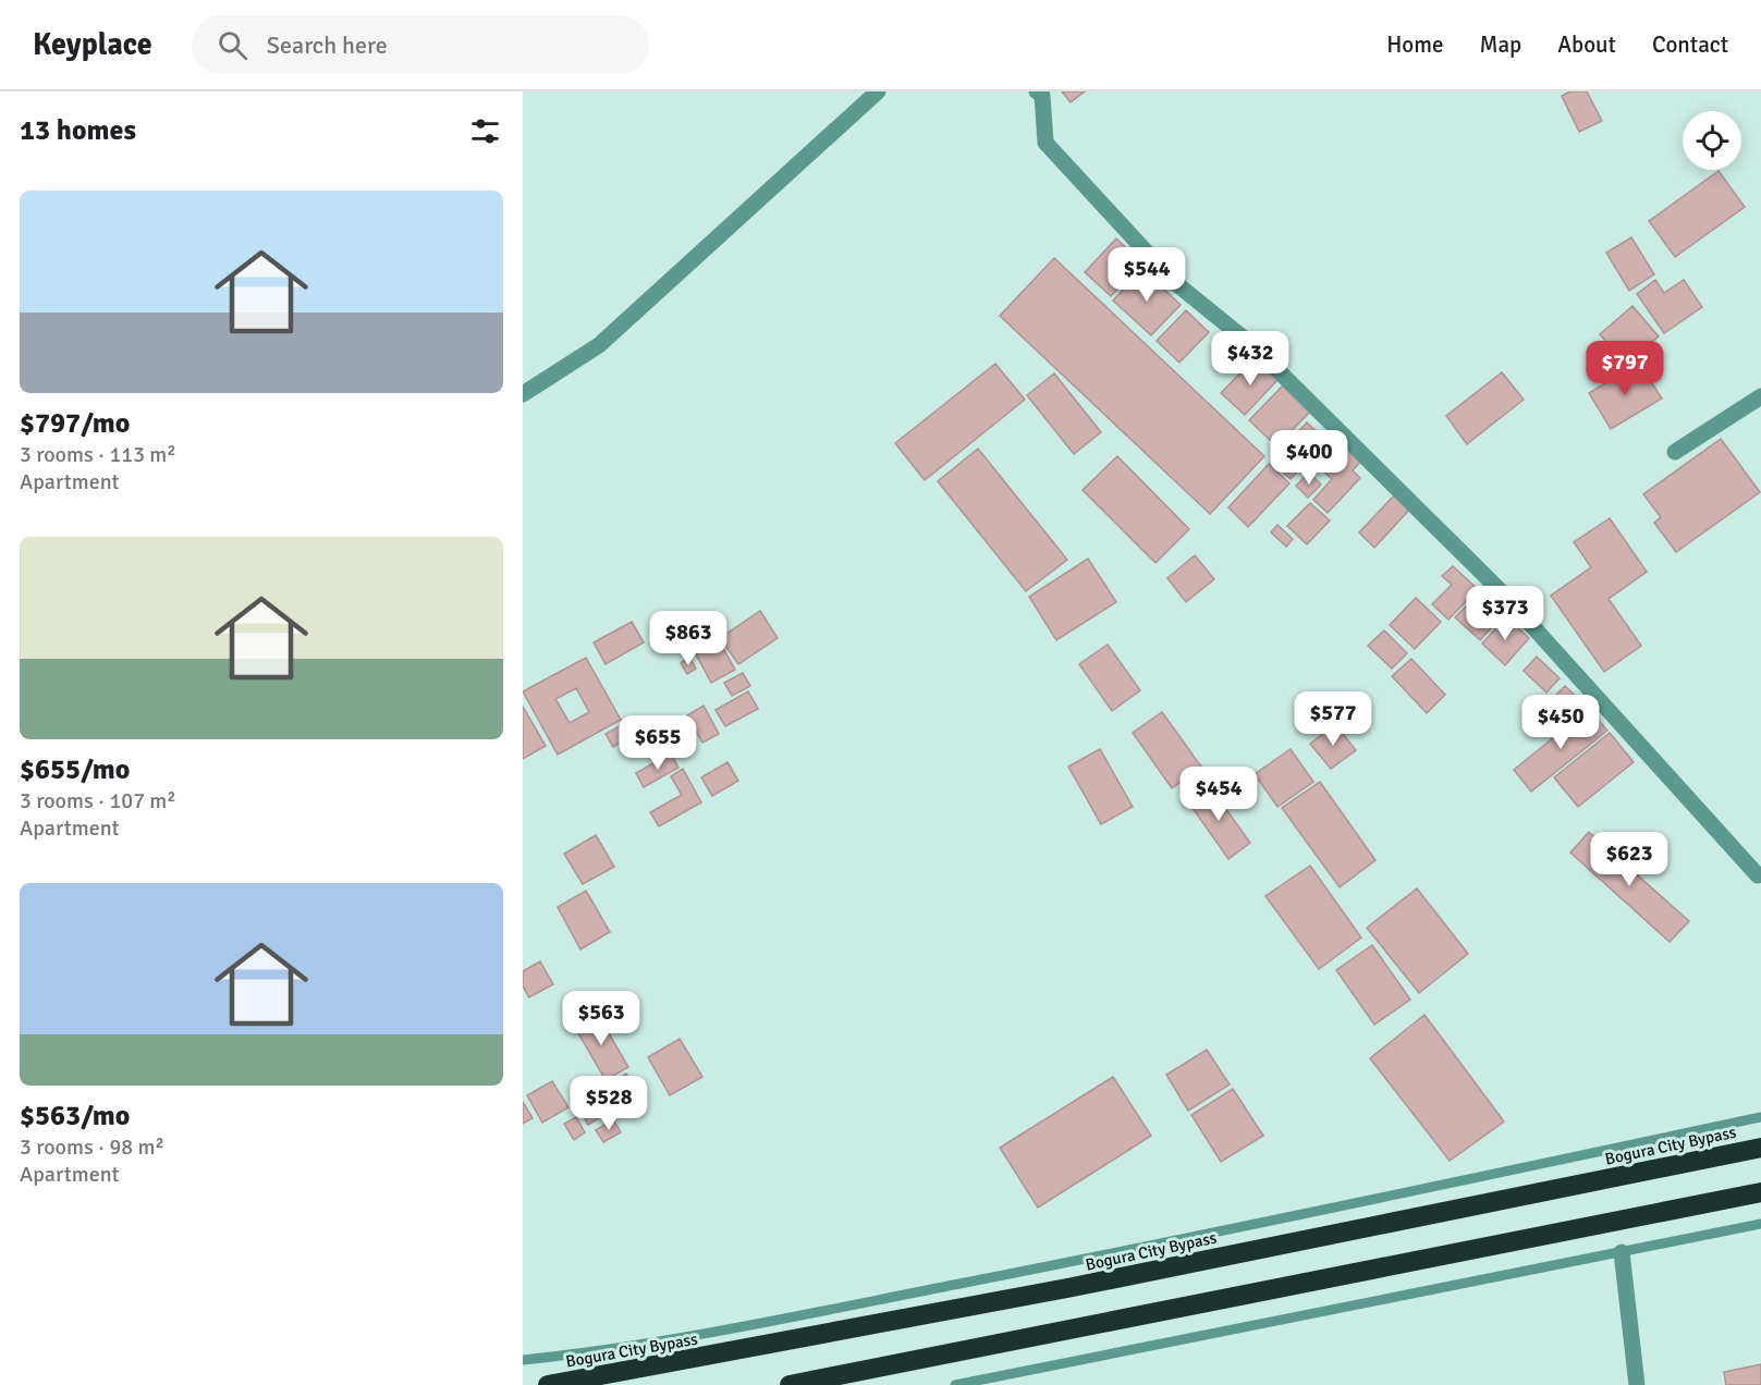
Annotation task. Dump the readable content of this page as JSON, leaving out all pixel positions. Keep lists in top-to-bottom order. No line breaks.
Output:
{"streets":{"highway":["Bogura City Bypass"]},"page":{"header":"Keyplace","search":"Search here","nav":["Home","Map","About","Contact"],"heading":"13 homes","list":[{"name":"$797/mo","note":"3 rooms · 113 m² · Apartment"},{"name":"$655/mo","note":"3 rooms · 107 m² · Apartment"},{"name":"$563/mo","note":"3 rooms · 98 m² · Apartment"}],"price":["$544","$432","$797","$400","$373","$863","$577","$450","$655","$454","$623","$563","$528"]}}
